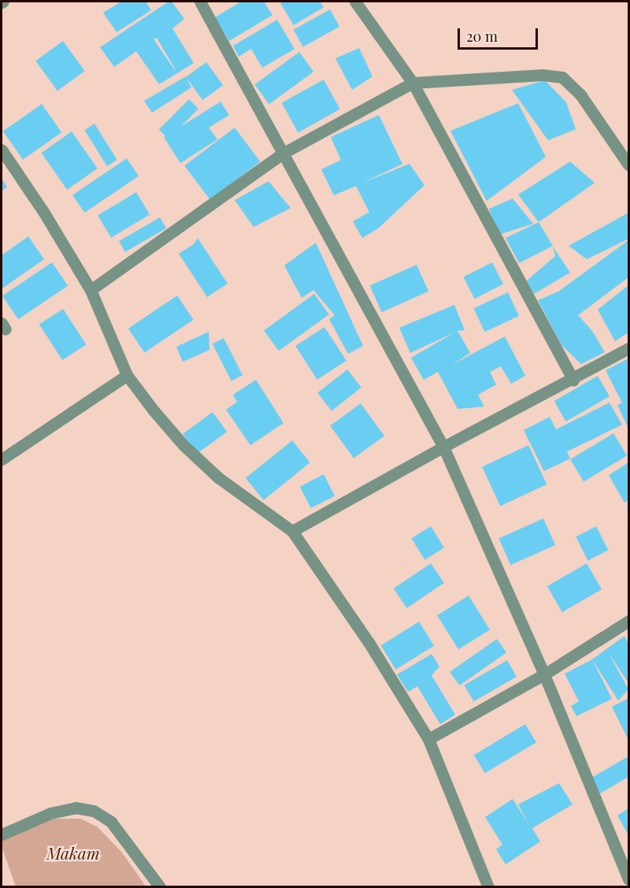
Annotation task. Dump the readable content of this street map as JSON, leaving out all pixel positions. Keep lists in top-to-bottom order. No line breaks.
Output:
{"parks":["Makam"],"scale_bar":"20 m"}
